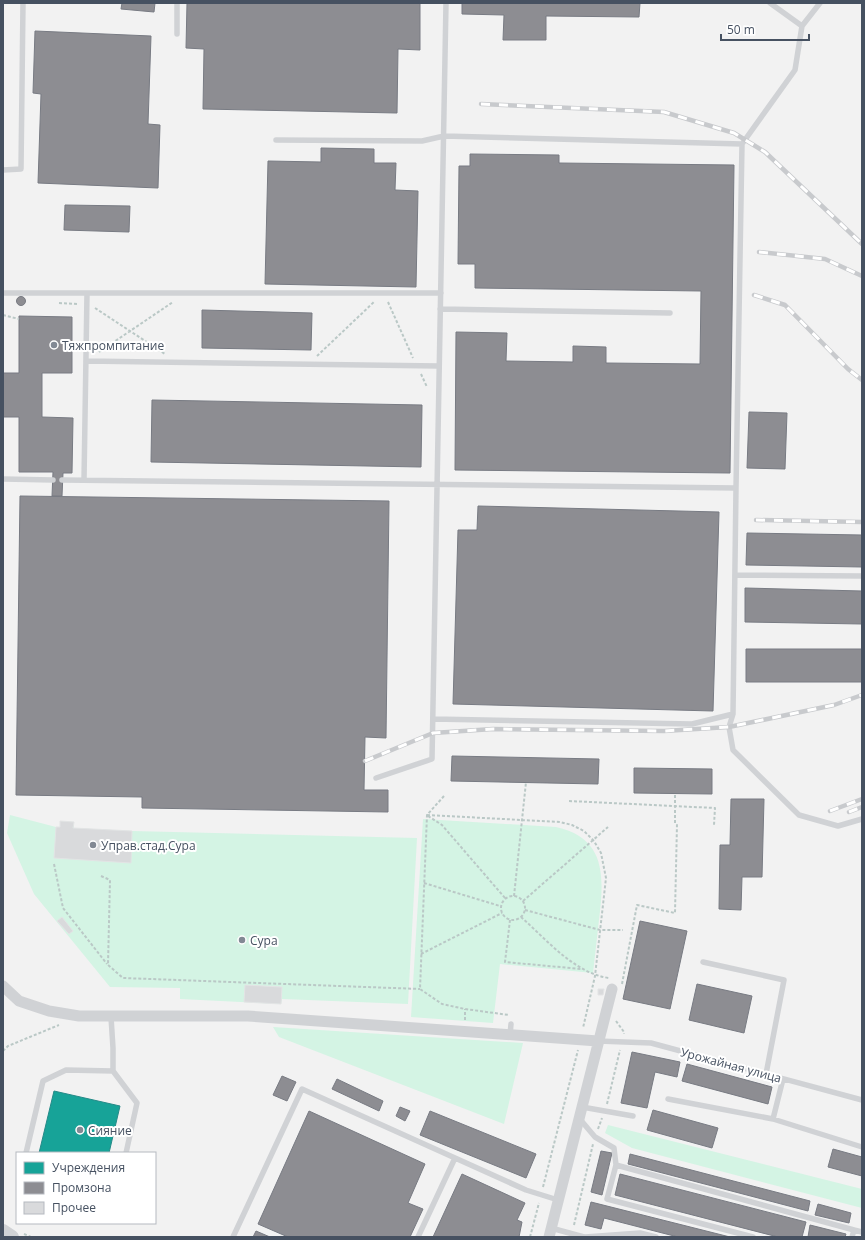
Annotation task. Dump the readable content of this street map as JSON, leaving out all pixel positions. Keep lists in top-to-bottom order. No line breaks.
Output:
{"streets":{"lane":["Урожайная улица"]},"places":["Тяжпромпитание","Управ.стад.Сура","Сура","Сияние"],"legend":["Учреждения","Промзона","Прочее"],"scale_bar":"50 m"}
